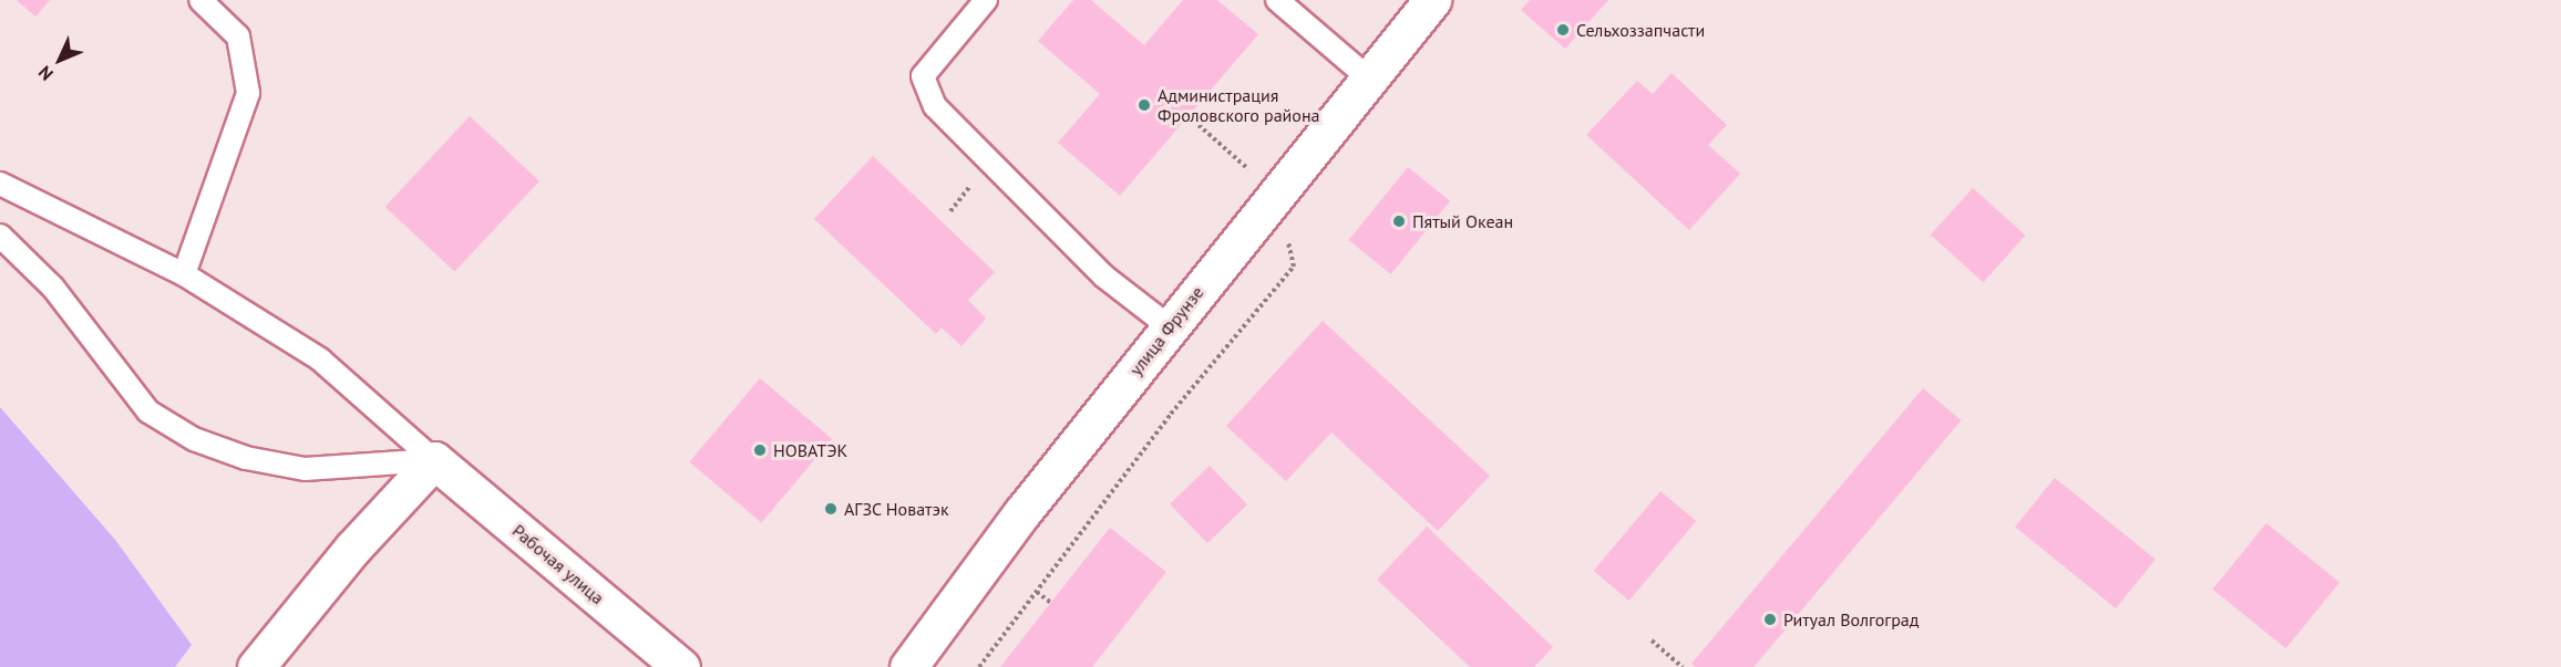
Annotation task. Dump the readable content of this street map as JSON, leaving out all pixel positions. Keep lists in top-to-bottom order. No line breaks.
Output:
{"streets":{"street":["улица Фрунзе","Рабочая улица"]},"places":["Сельхоззапчасти","Администрация Фроловского района","Пятый Океан","НОВАТЭК","АГЗС Новатэк","Ритуал Волгоград"],"north":"bottom left"}
